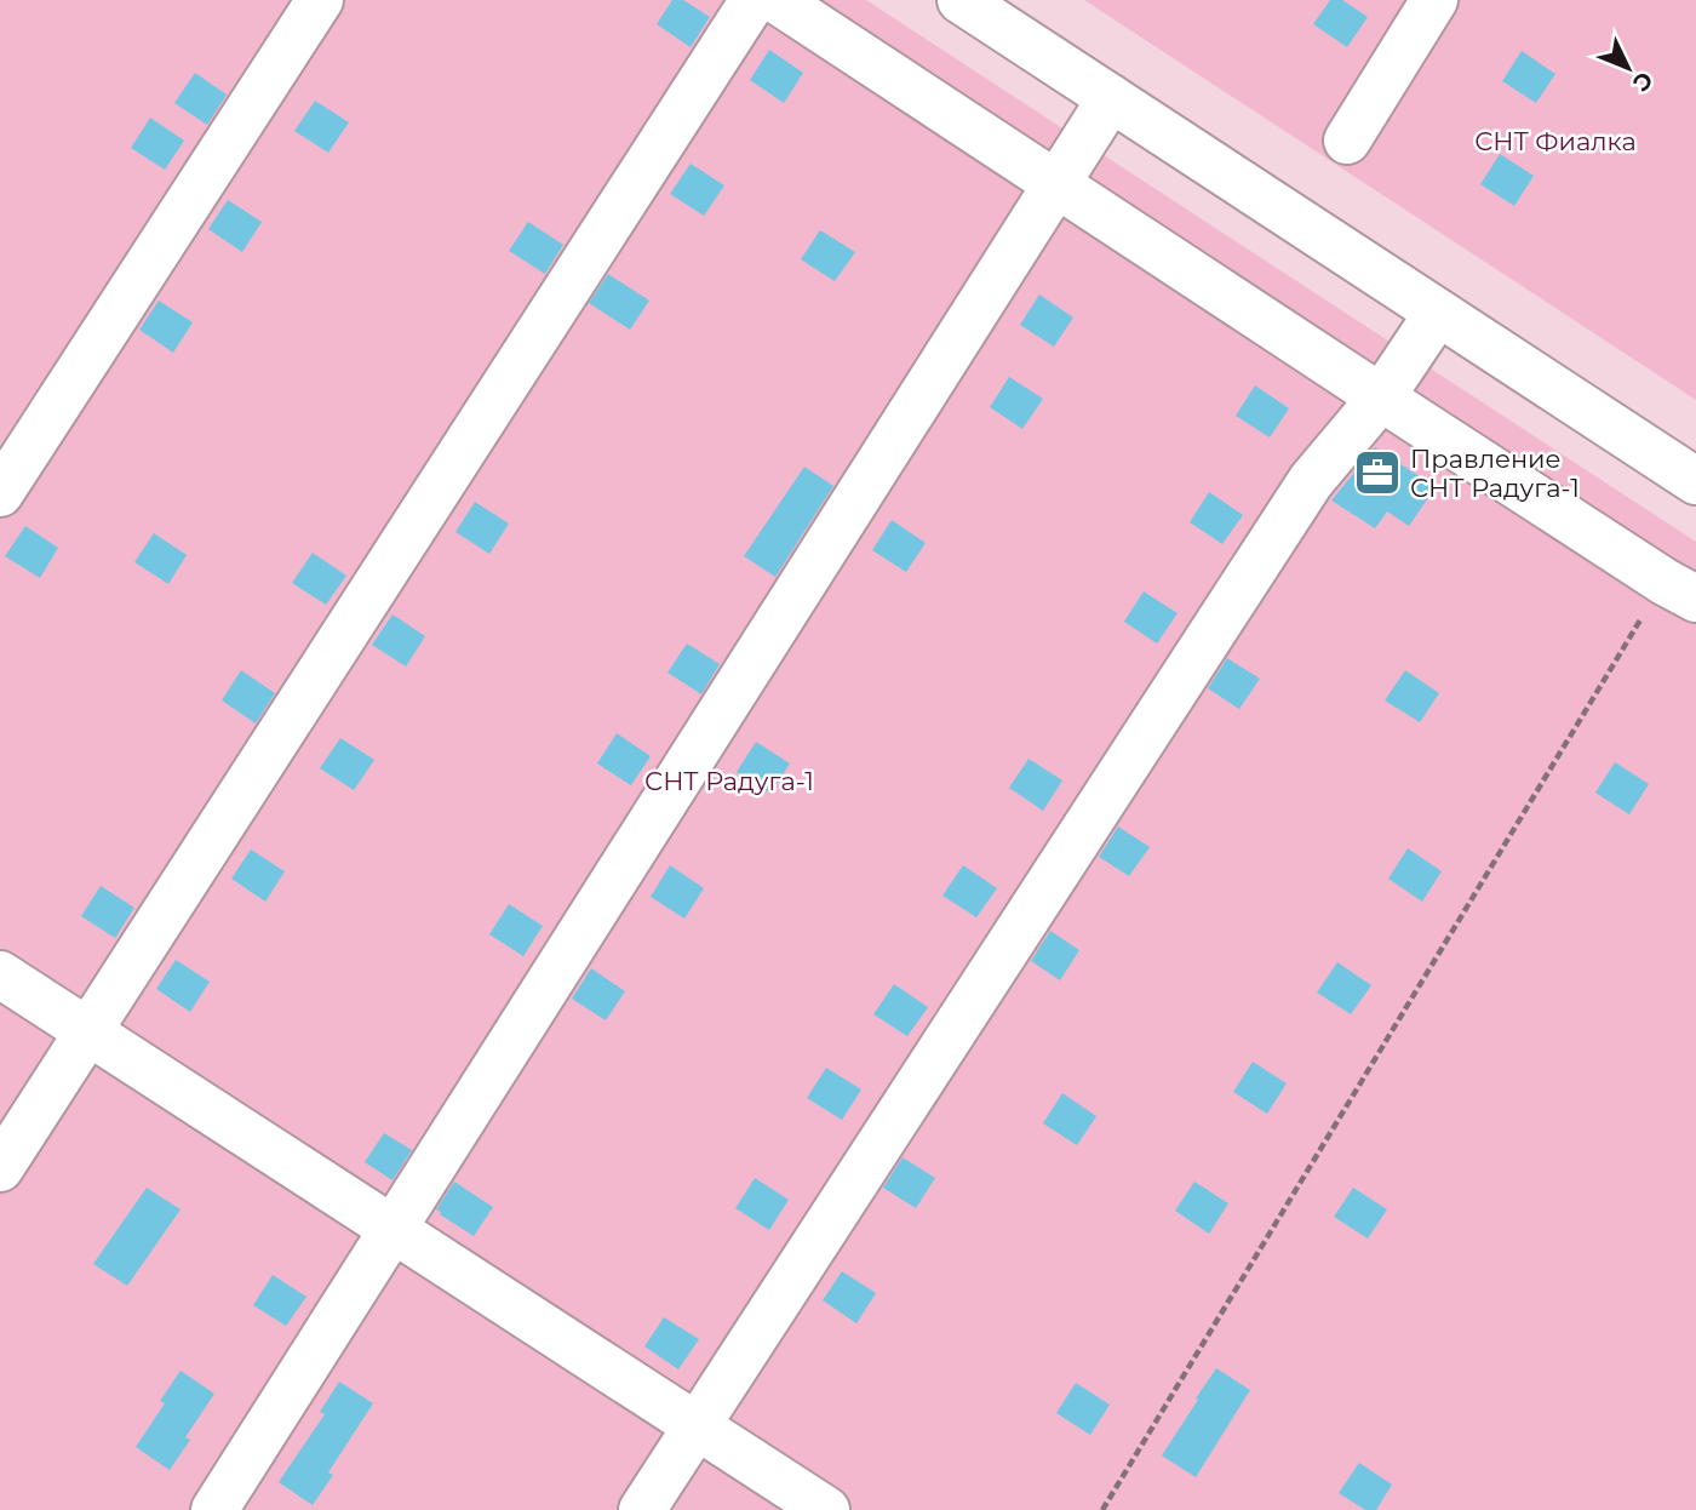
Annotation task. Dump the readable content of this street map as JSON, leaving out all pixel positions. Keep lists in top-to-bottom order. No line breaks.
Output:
{"parks":["СНТ Фиалка","СНТ Радуга-1"],"places":{"office":["Правление СНТ Радуга-1"]},"north":"bottom right"}
